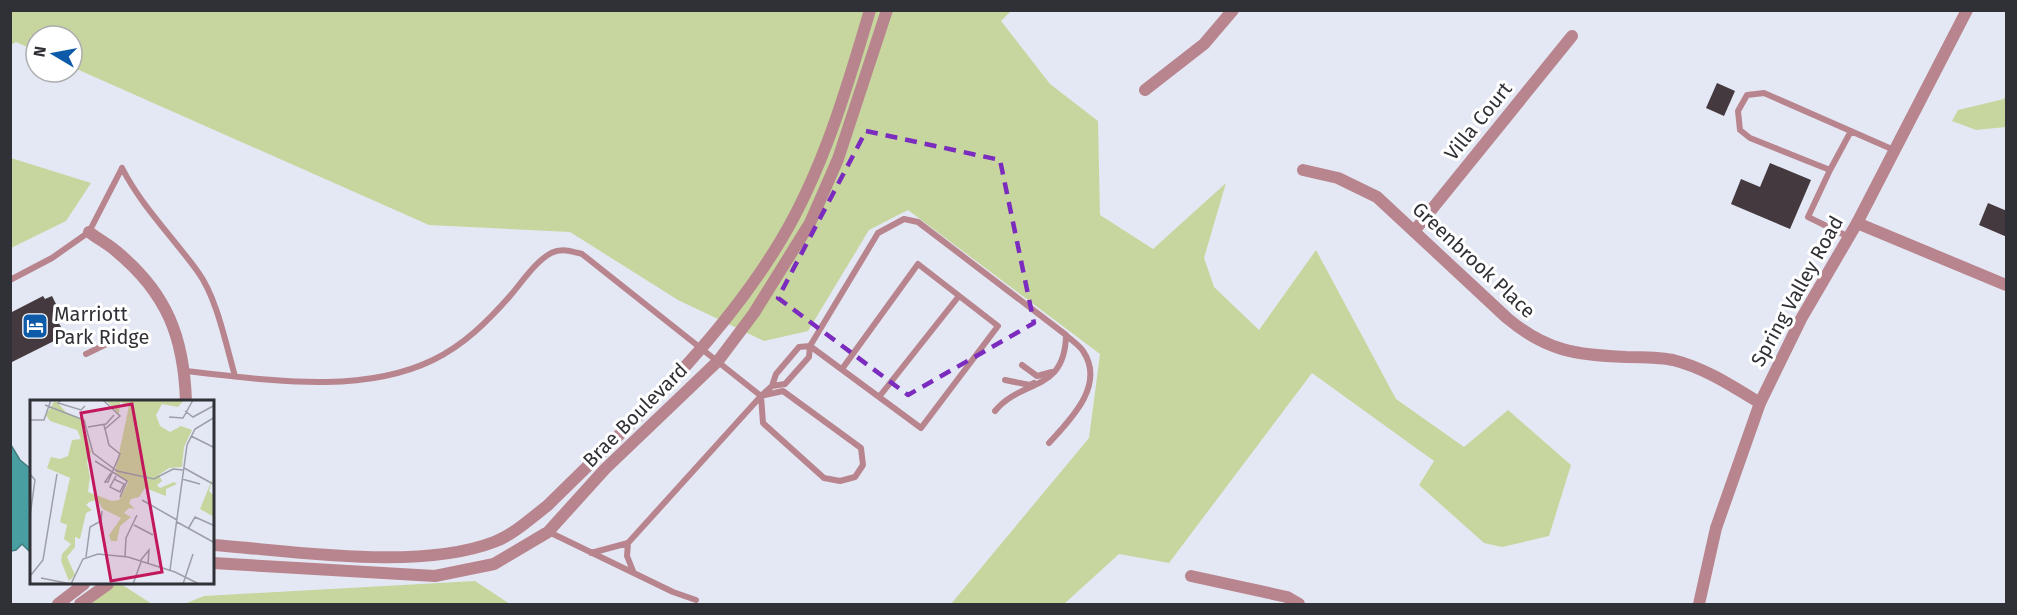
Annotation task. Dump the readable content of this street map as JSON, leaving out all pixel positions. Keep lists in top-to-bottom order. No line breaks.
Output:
{"streets":{"street":["Villa Court","Greenbrook Place","Spring Valley Road","Brae Boulevard"]},"crossings":[["Villa Court","Greenbrook Place"],["Greenbrook Place","Spring Valley Road"]],"places":{"hotel":["Marriott Park Ridge"]},"north":"left"}
